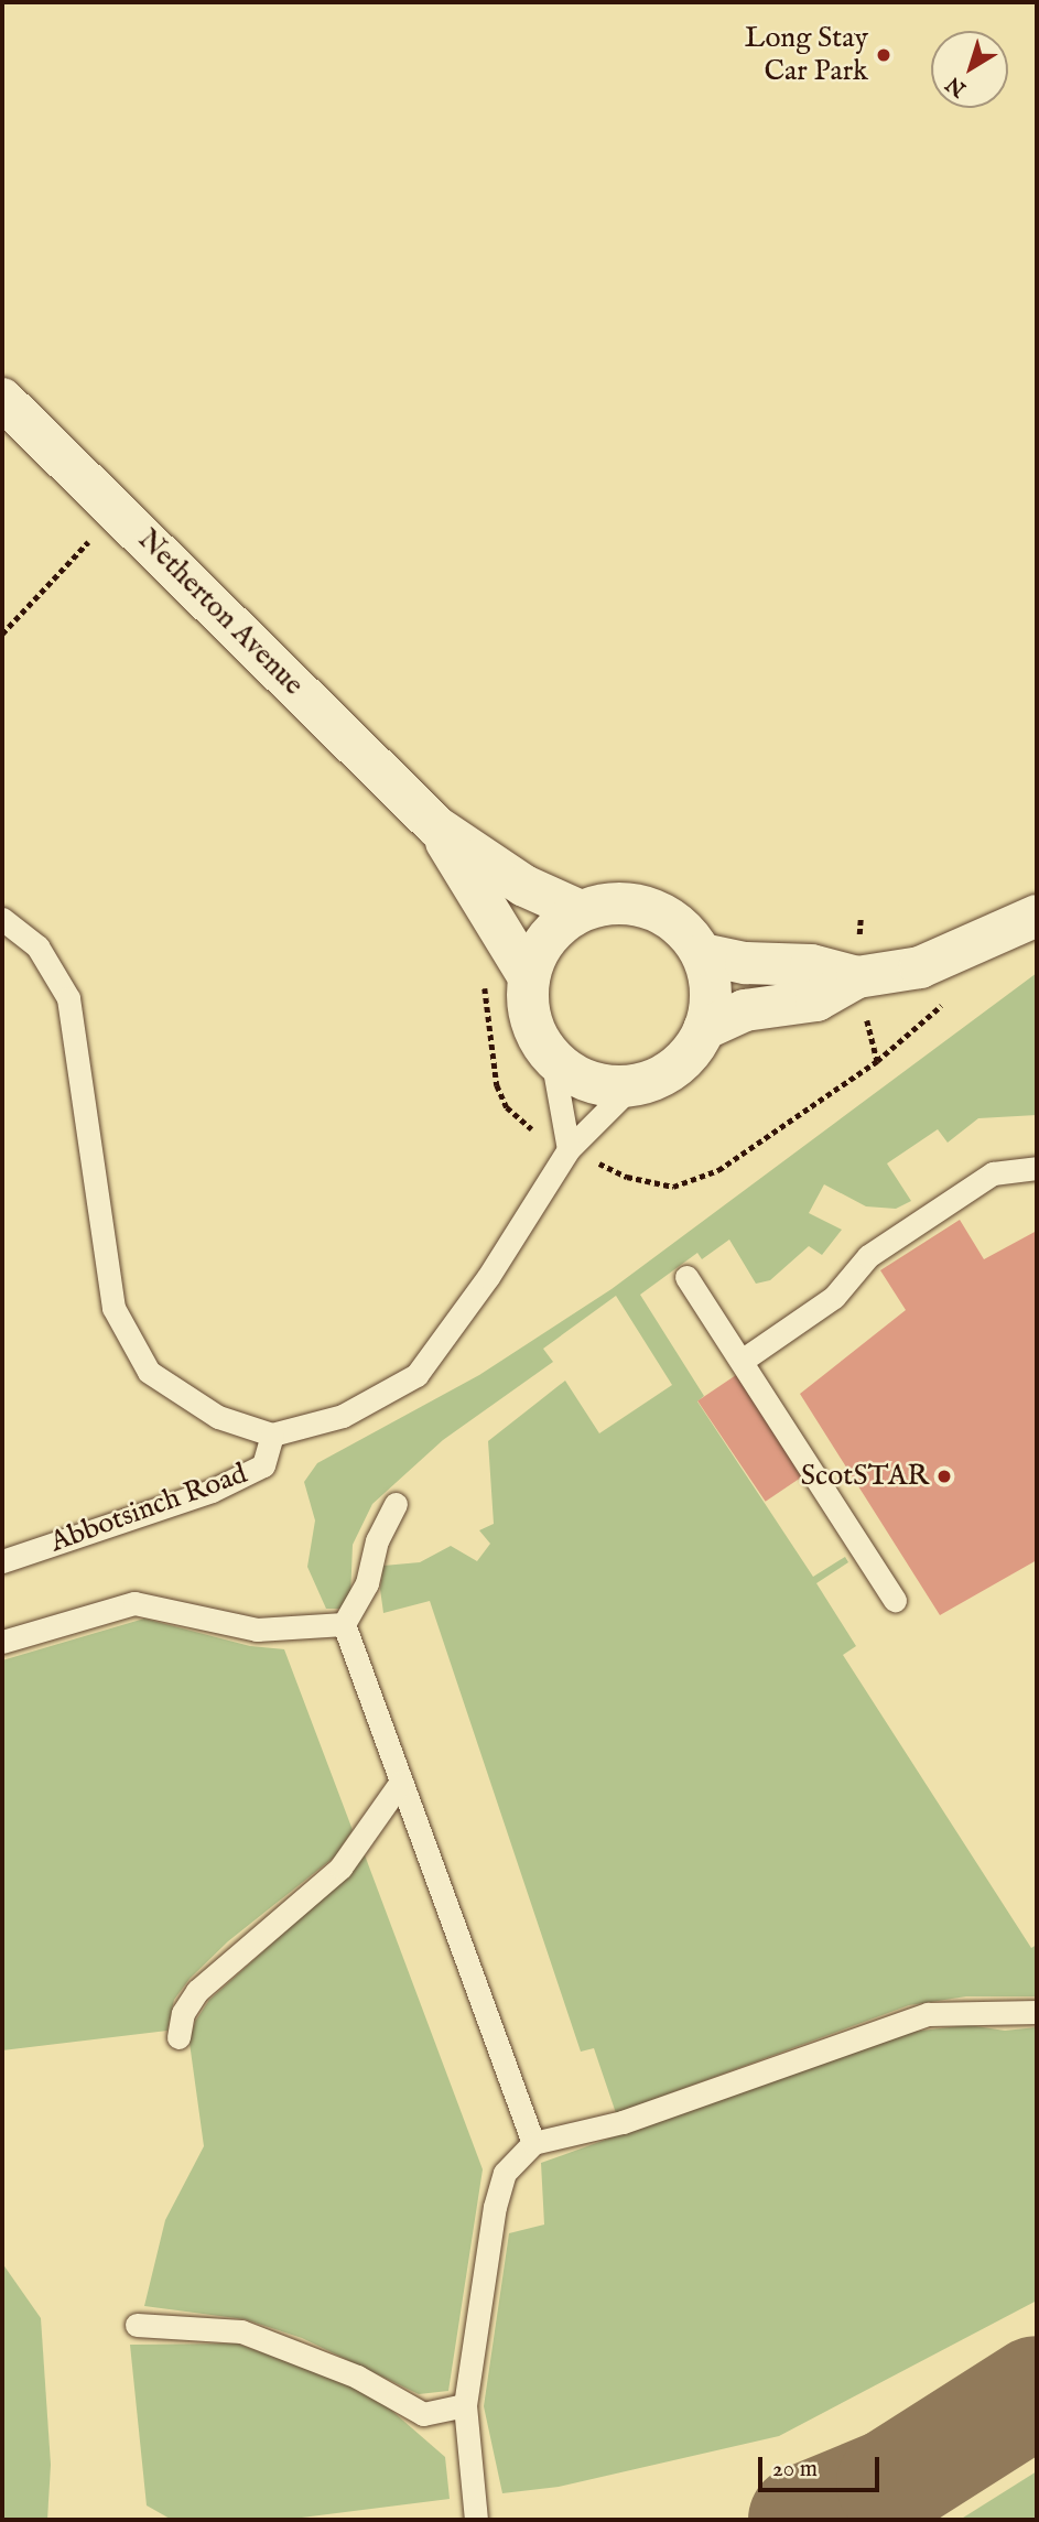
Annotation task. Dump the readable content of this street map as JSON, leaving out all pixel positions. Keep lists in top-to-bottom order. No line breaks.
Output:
{"streets":{"street":["Netherton Avenue"],"lane":["Abbotsinch Road"]},"places":["Long Stay Car Park","ScotSTAR"],"scale_bar":"20 m","north":"bottom left"}
